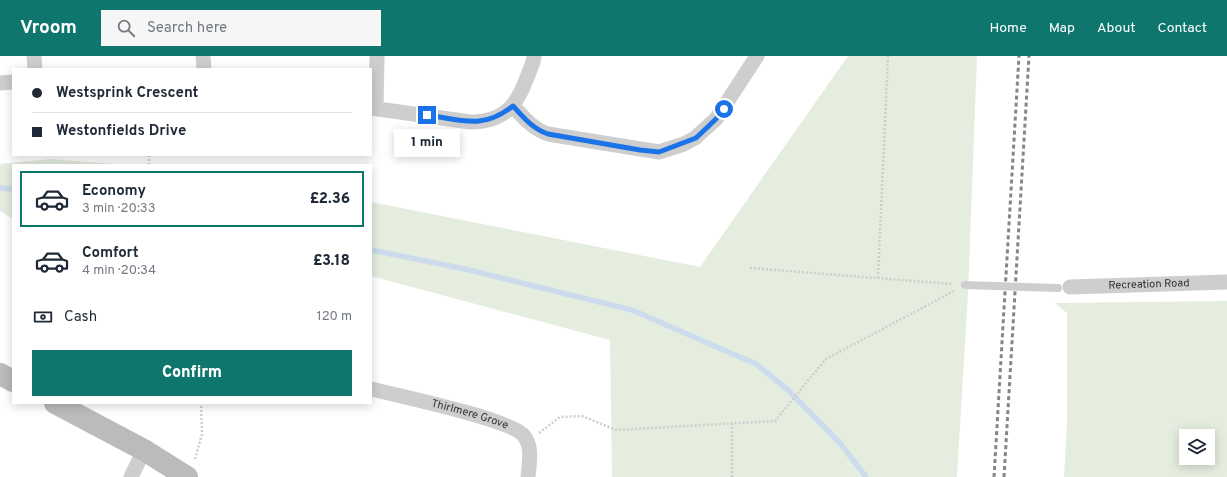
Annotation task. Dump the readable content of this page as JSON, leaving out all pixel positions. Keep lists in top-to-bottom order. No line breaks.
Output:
{"streets":{"street":["Recreation Road","Thirlmere Grove"]},"page":{"header":"Vroom","search":"Search here","nav":["Home","Map","About","Contact"],"banner":["Westsprink Crescent","Westonfields Drive"],"bubble":"1 min","list":[{"name":"Economy","note":"3 min · 20:33","value":"£2.36"},{"name":"Comfort","note":"4 min · 20:34","value":"£3.18"}],"pay":["Cash","120 m"],"buttons":"Confirm"}}
